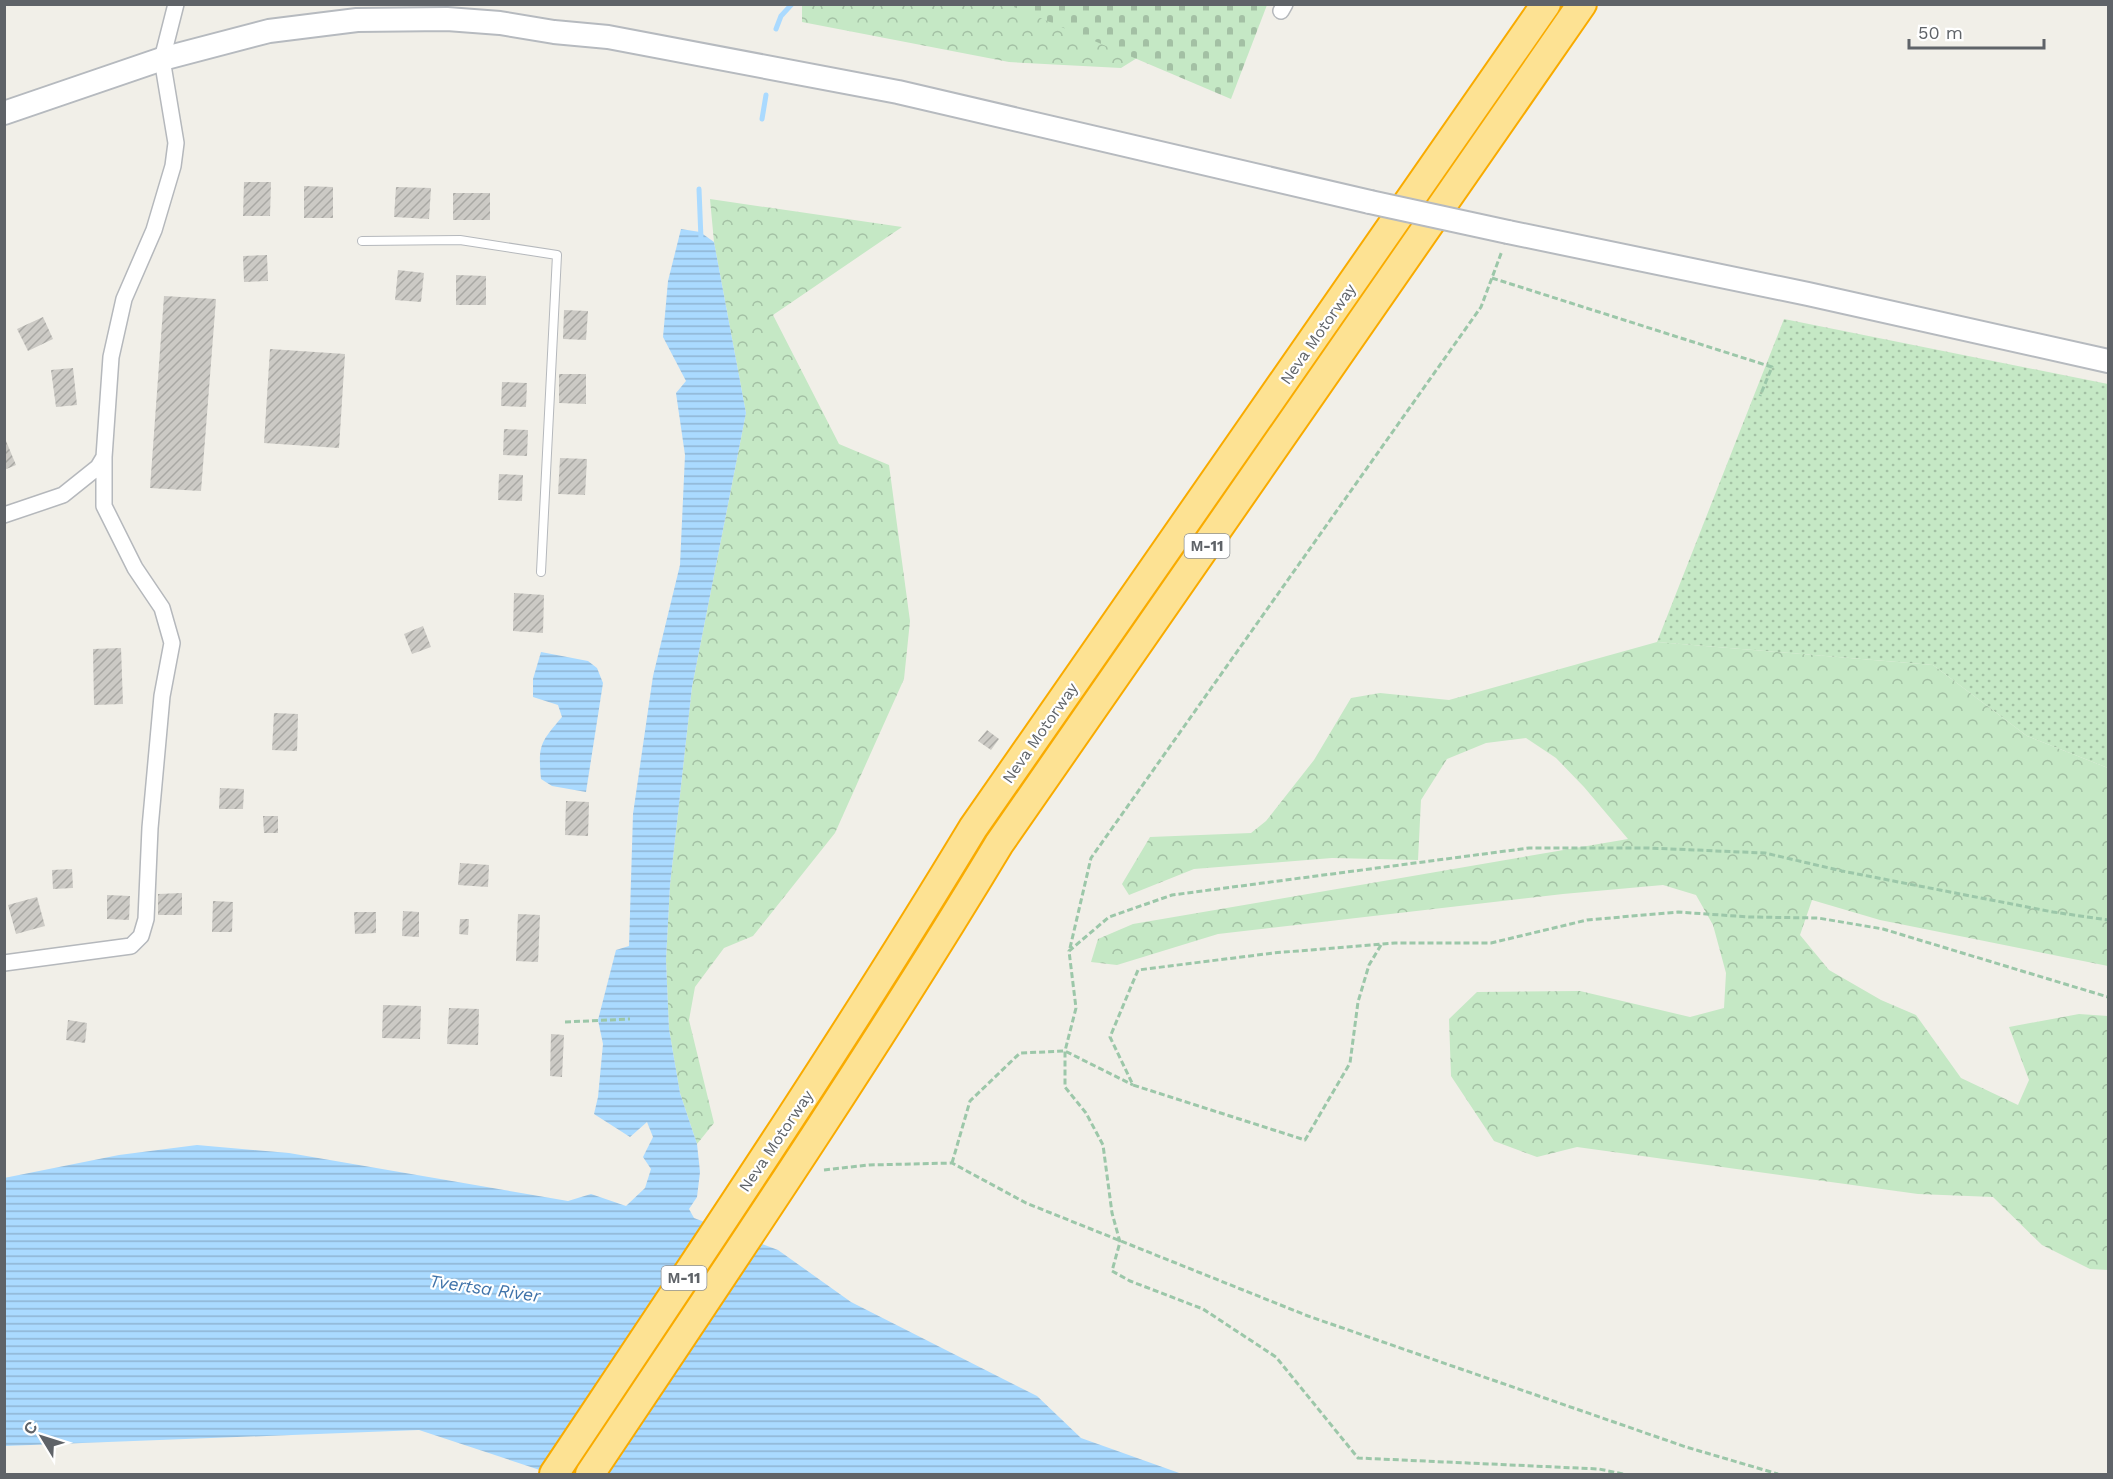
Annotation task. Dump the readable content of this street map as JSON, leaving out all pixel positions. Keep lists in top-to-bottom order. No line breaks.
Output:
{"streets":{"highway":["Neva Motorway","М-11"]},"water":["Tvertsa River"],"scale_bar":"50 m","north":"top left"}
